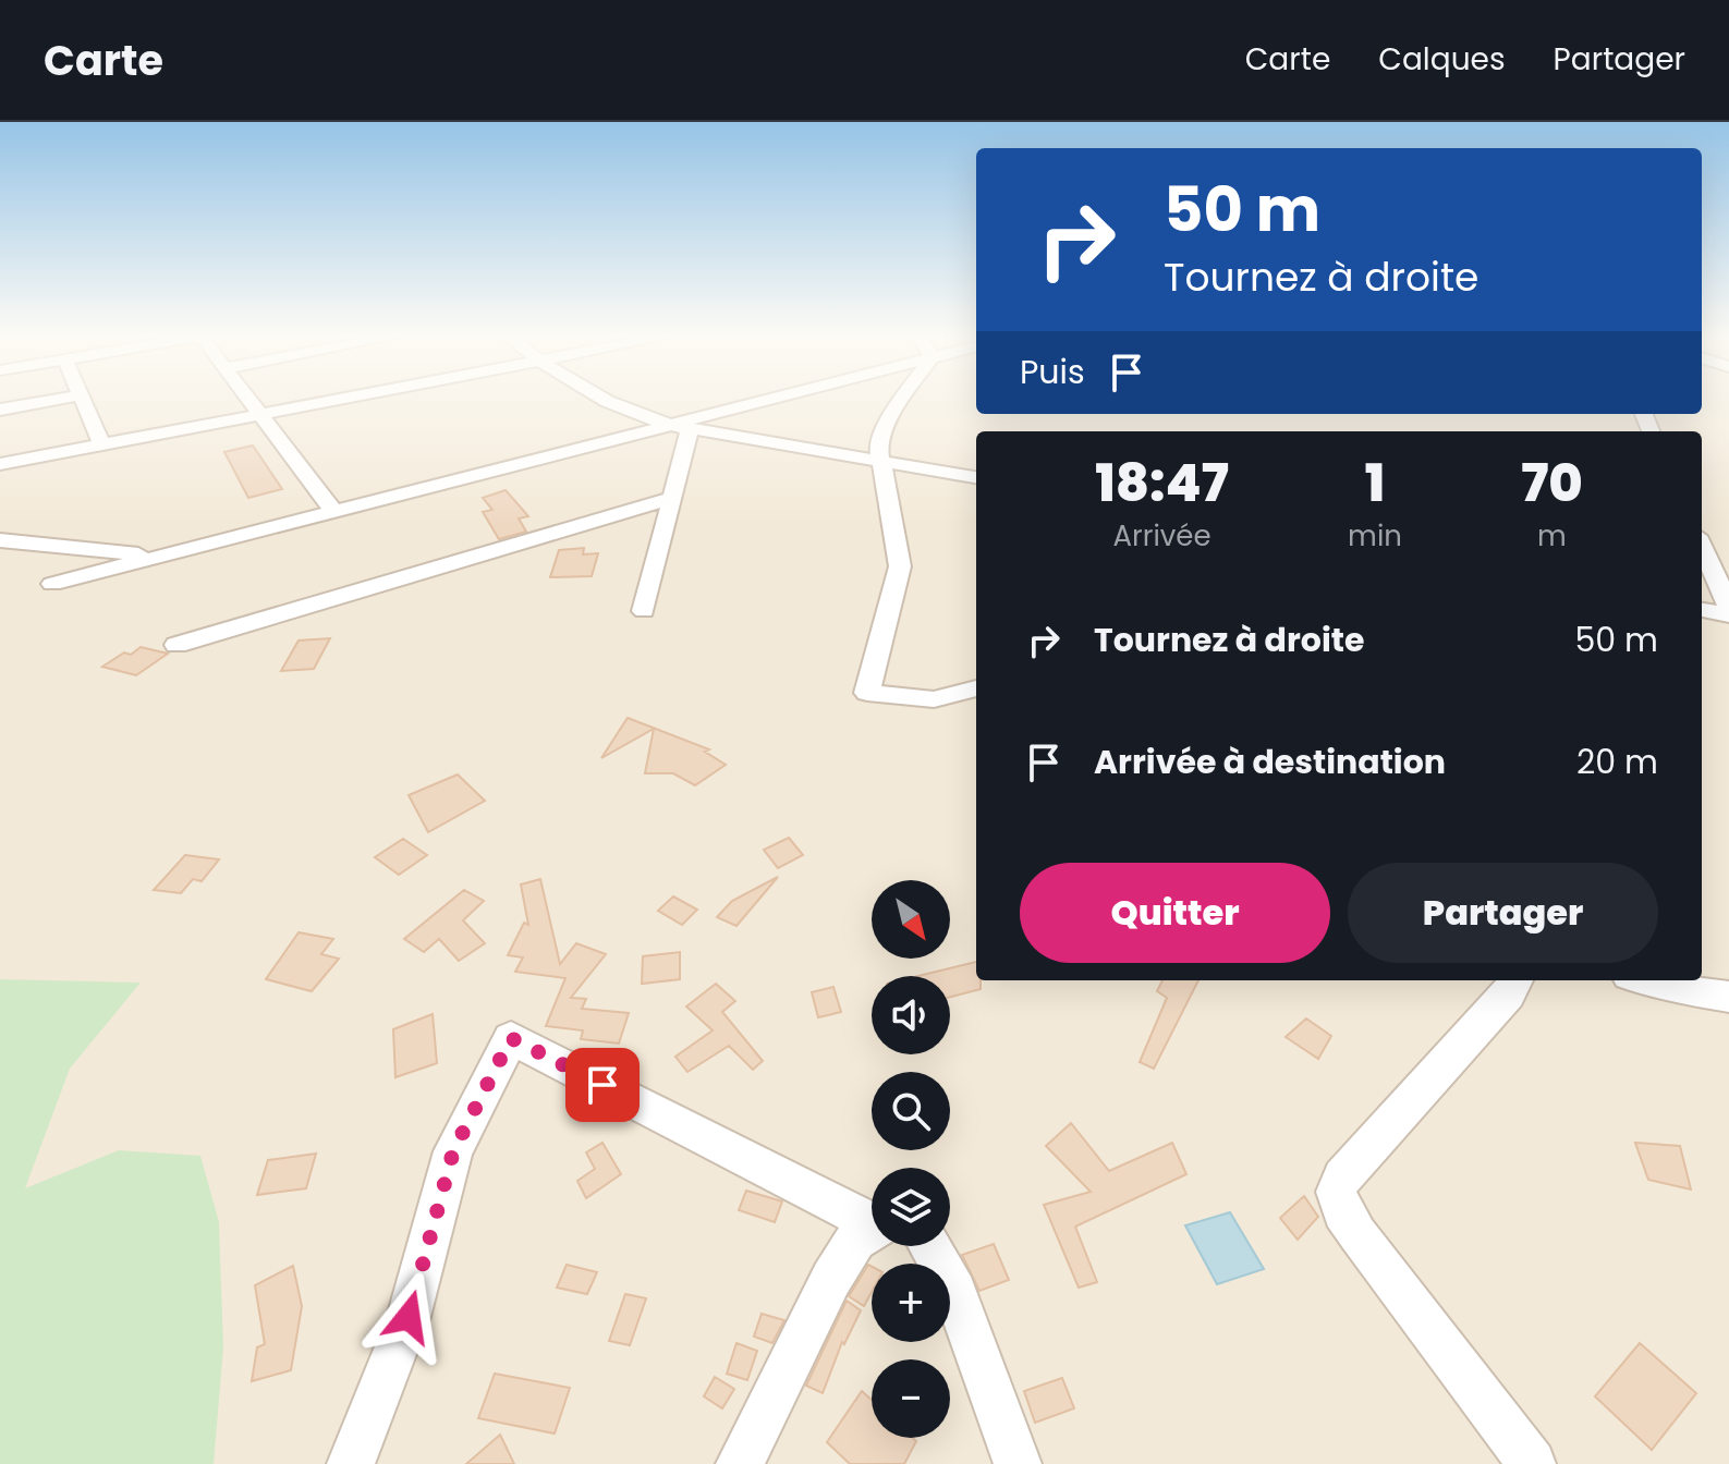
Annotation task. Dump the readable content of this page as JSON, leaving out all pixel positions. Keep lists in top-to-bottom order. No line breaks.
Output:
{"north":"bottom right","page":{"header":"Carte","nav":["Carte","Calques","Partager"],"turn":["50 m","Tournez à droite"],"then":"Puis","eta":["18:47","Arrivée","1","min","70","m"],"list":[{"name":"Tournez à droite","value":"50 m"},{"name":"Arrivée à destination","value":"20 m"}],"buttons":["Quitter","Partager"],"map_buttons":["+","−"]}}
